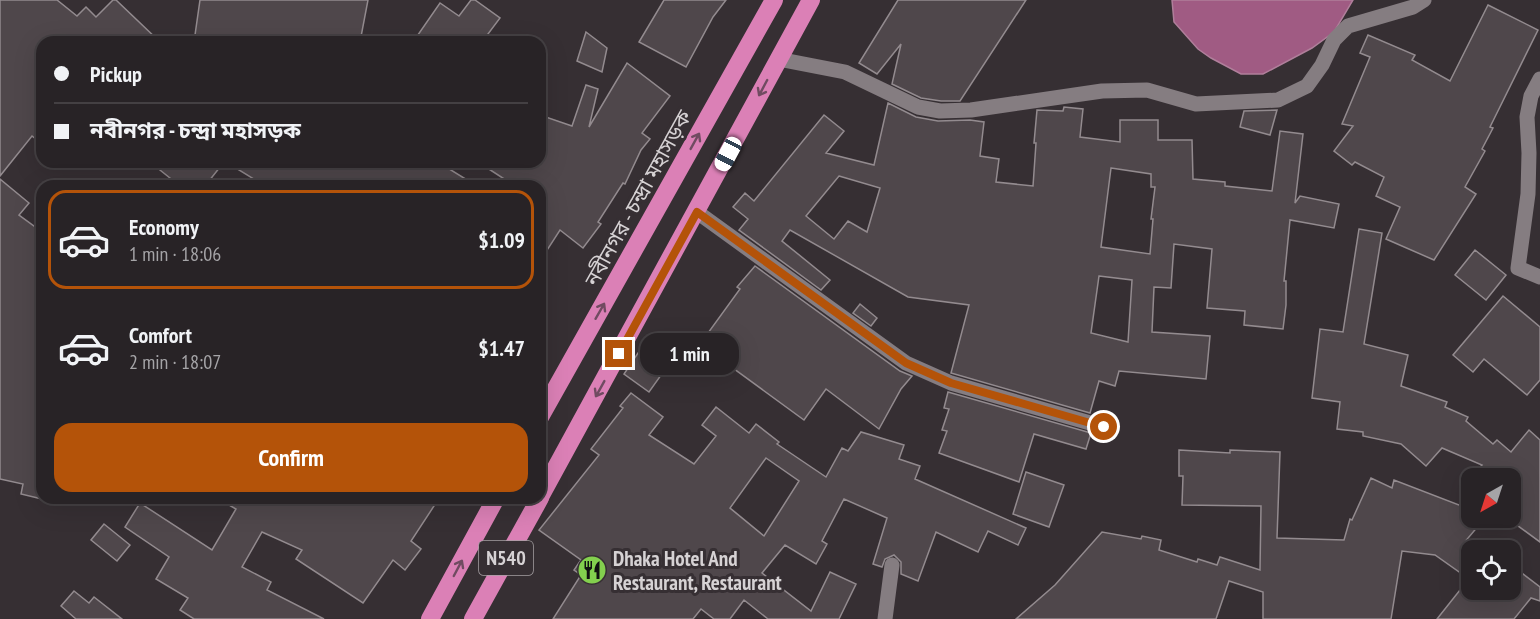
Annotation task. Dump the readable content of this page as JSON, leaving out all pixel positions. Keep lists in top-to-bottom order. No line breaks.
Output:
{"streets":{"highway":["নবীনগর - চন্দ্রা মহাসড়ক","N540"]},"places":{"restaurant":["Dhaka Hotel And Restaurant, Restaurant"]},"north":"bottom left","page":{"banner":["Pickup","নবীনগর - চন্দ্রা মহাসড়ক"],"list":[{"name":"Economy","note":"1 min · 18:06","value":"$1.09"},{"name":"Comfort","note":"2 min · 18:07","value":"$1.47"}],"bubble":"1 min","buttons":"Confirm"}}
